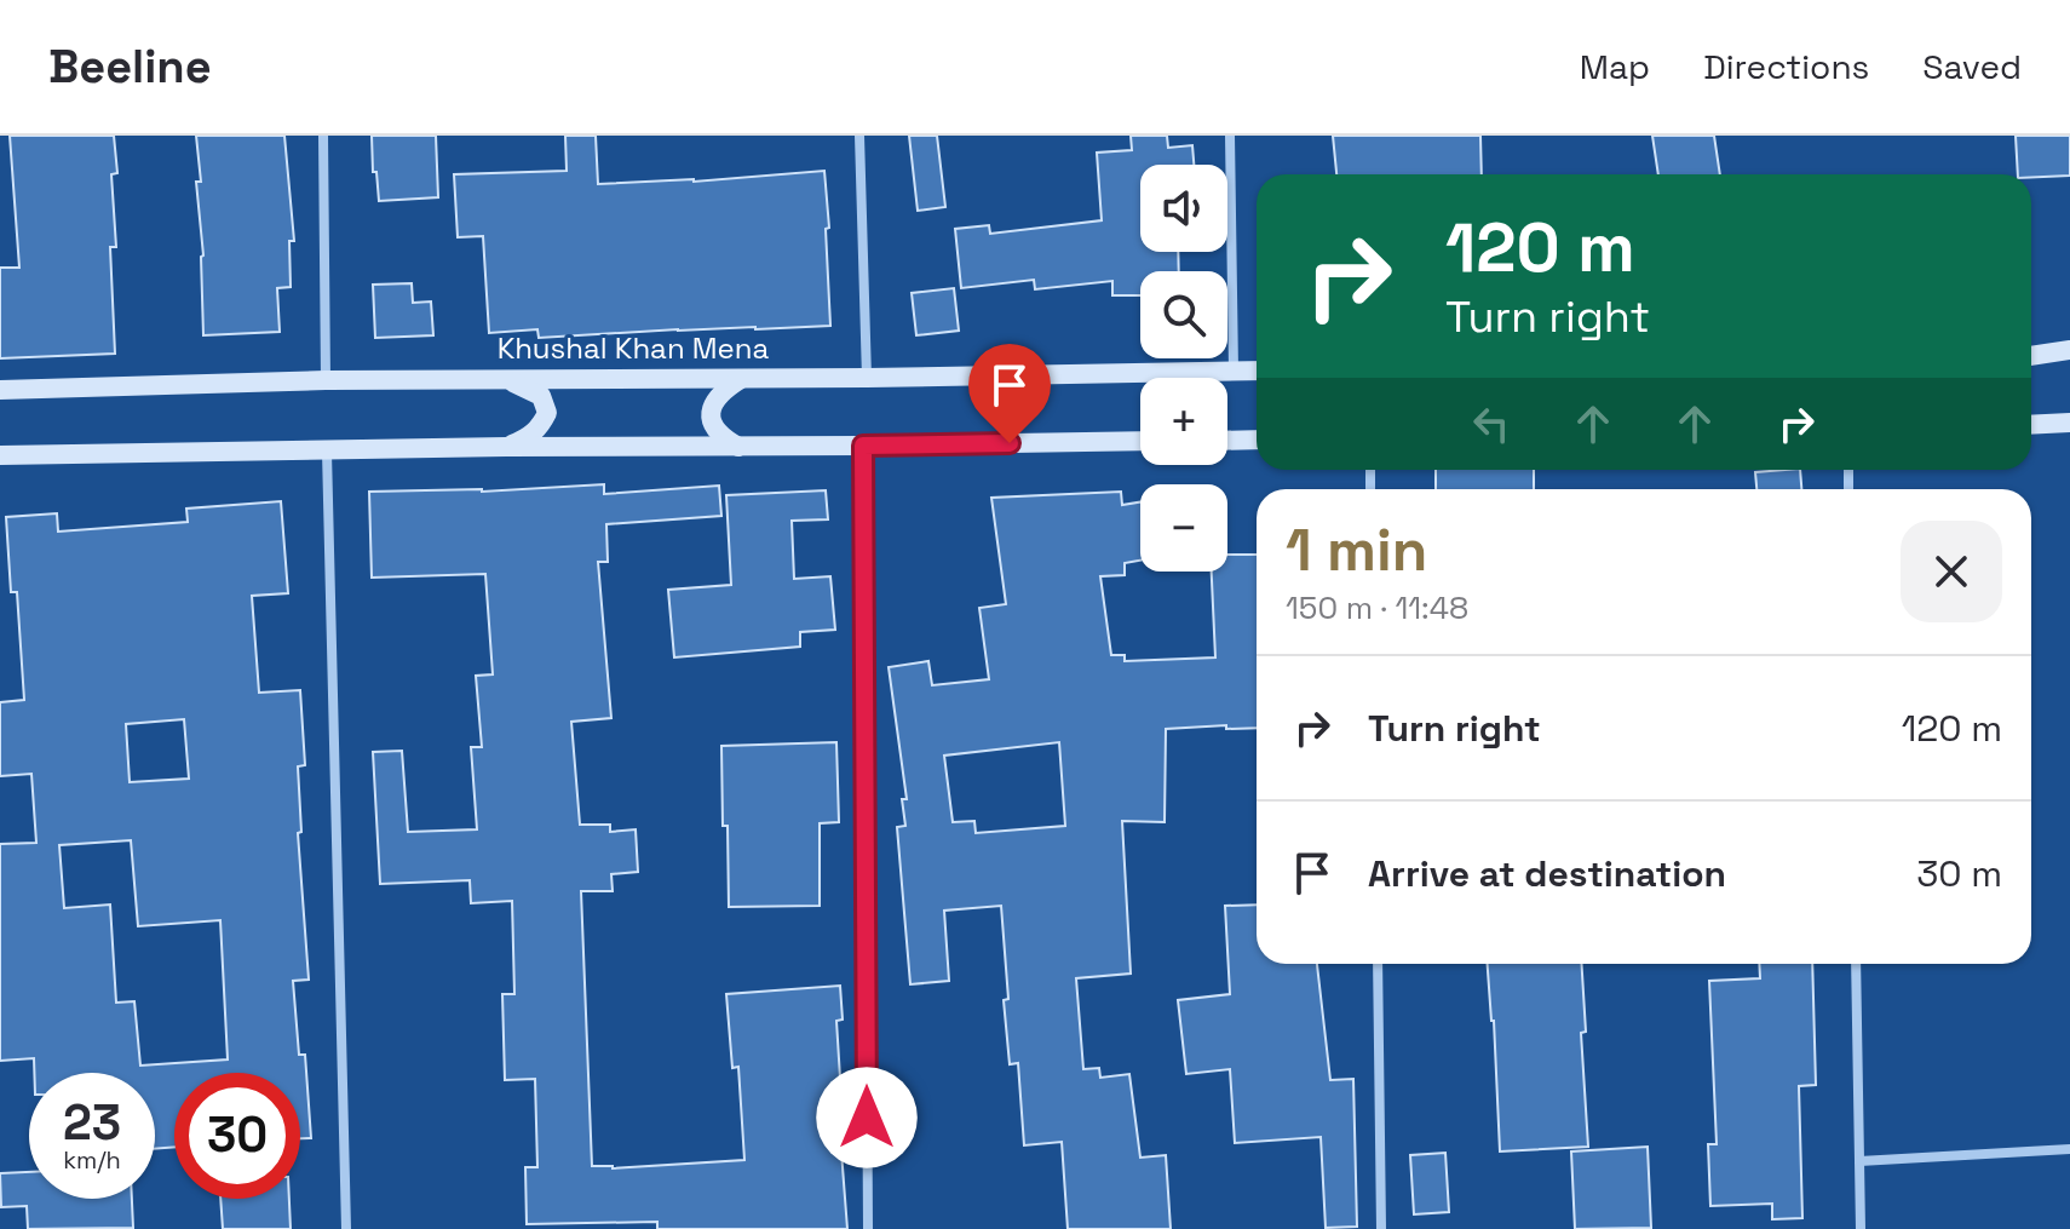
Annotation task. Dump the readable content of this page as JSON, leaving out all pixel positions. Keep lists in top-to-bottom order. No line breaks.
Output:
{"streets":{"street":["Khushal Khan Mena"]},"page":{"header":"Beeline","nav":["Map","Directions","Saved"],"map_buttons":["+","−"],"turn":["120 m","Turn right"],"heading":["1 min","150 m · 11:48"],"list":[{"name":"Turn right","value":"120 m"},{"name":"Arrive at destination","value":"30 m"}],"speed":"23 km/h","limit":"30"}}
